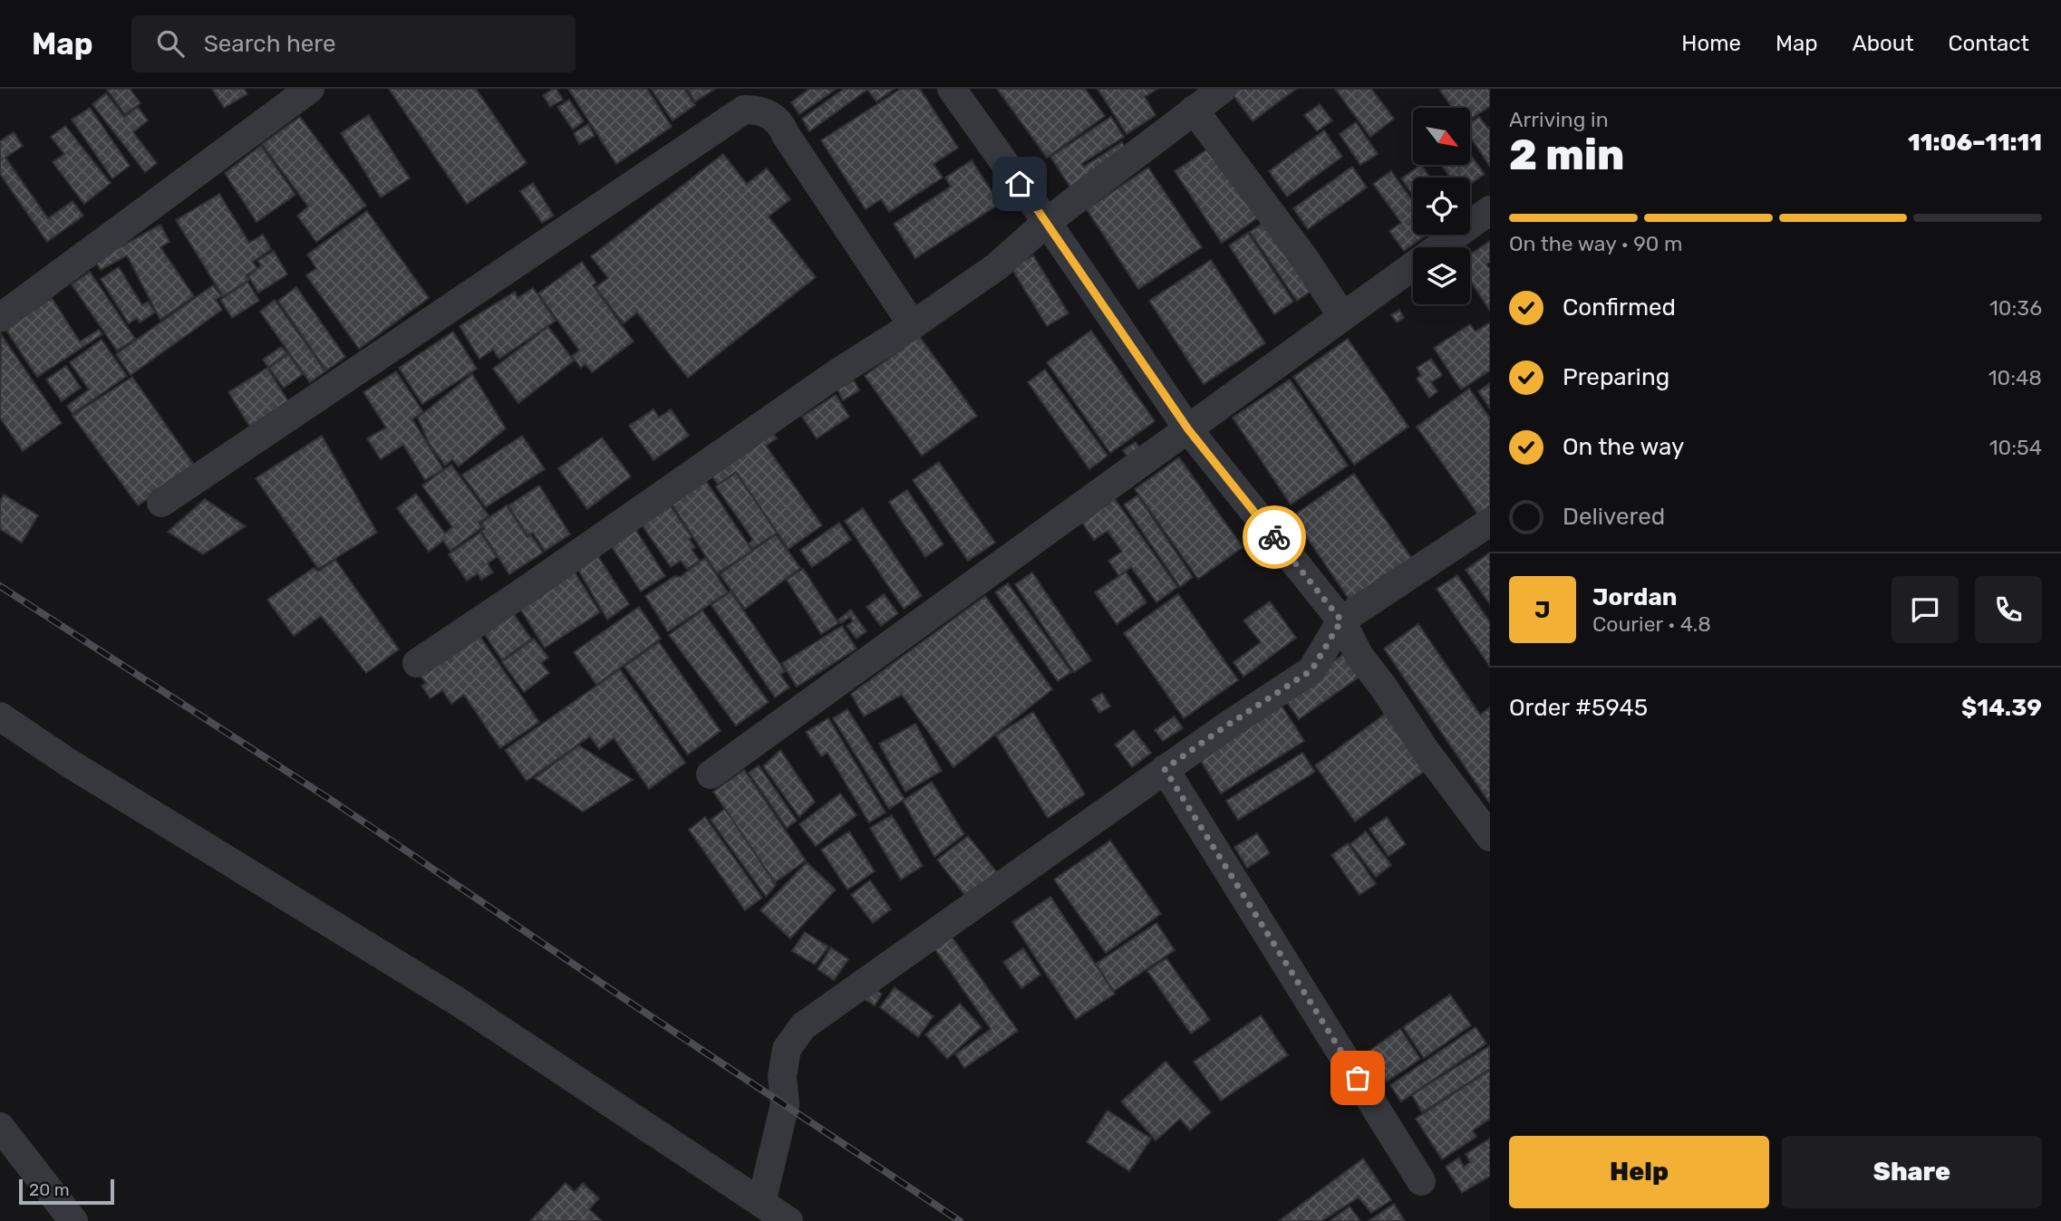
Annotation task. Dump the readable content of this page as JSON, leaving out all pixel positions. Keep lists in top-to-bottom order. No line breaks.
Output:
{"scale_bar":"20 m","north":"bottom right","page":{"header":"Map","search":"Search here","nav":["Home","Map","About","Contact"],"heading":["2 min","Arriving in","11:06–11:11"],"panel":["Jordan","Courier · 4.8","Order #5945","$14.39"],"bar":"On the way · 90 m","list":[["Confirmed","10:36"],["Preparing","10:48"],["On the way","10:54"],"Delivered"],"round":"J","buttons":["Help","Share"],"scale":"20 m"}}
